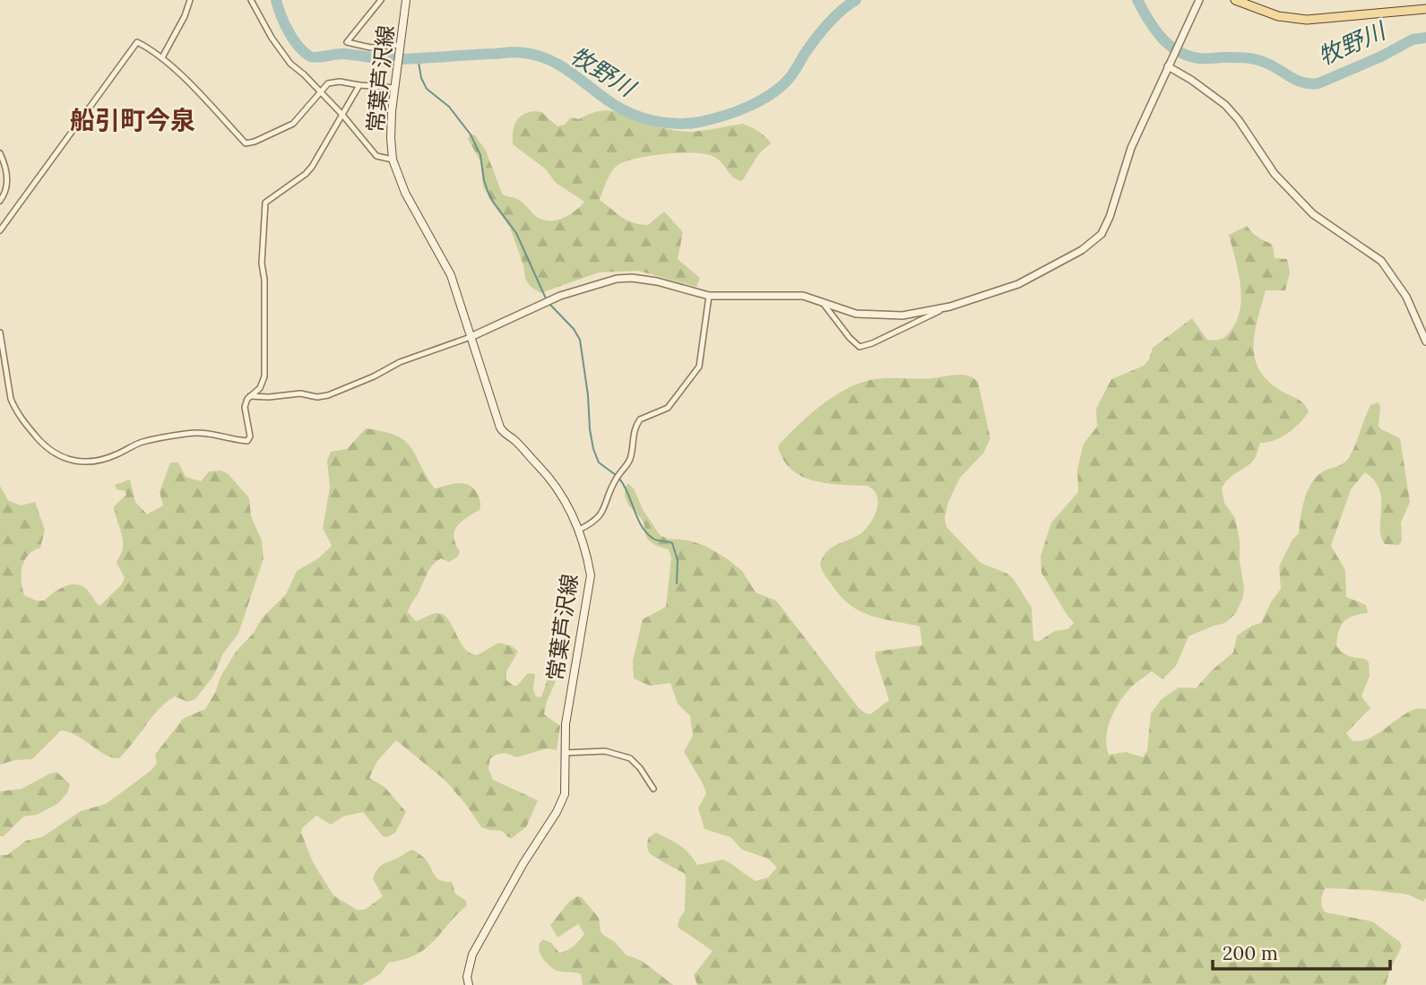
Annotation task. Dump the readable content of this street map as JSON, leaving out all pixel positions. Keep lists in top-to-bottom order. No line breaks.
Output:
{"streets":{"main road":["常葉芦沢線"]},"districts":["船引町今泉"],"water":["牧野川"],"scale_bar":"200 m"}
